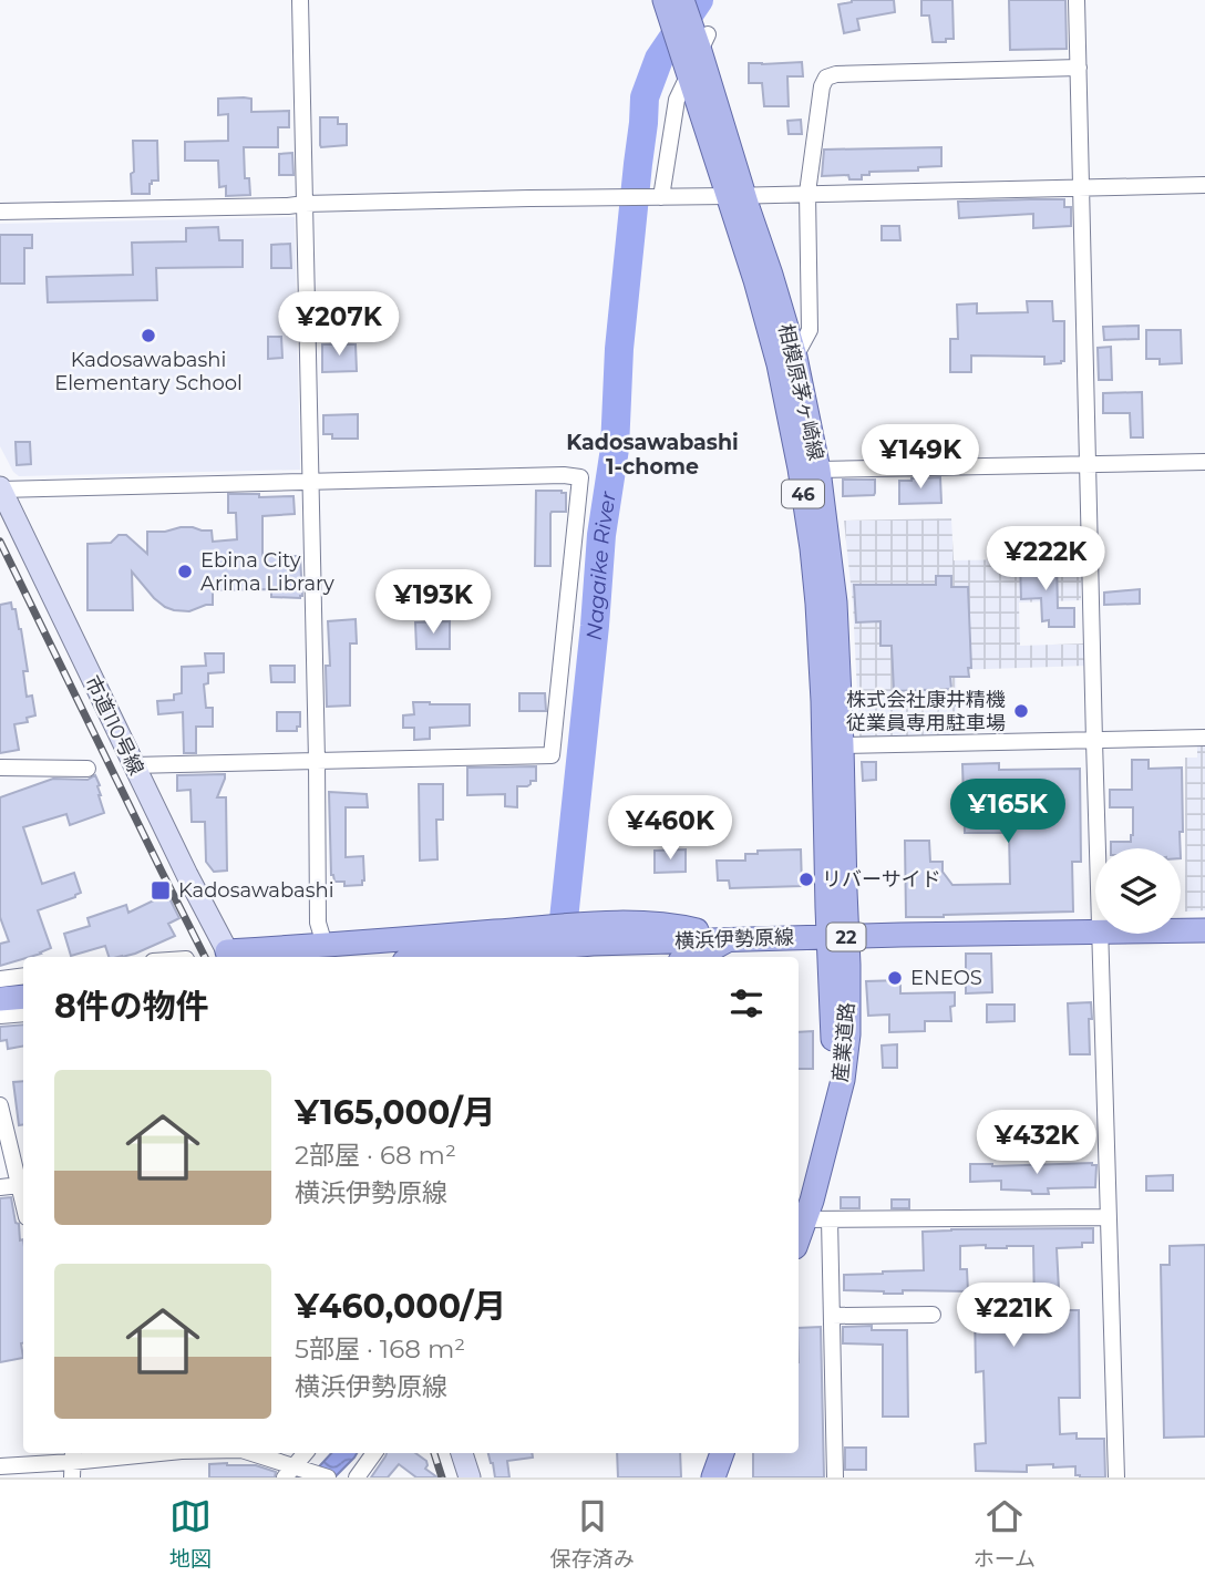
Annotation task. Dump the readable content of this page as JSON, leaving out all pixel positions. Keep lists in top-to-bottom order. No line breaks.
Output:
{"streets":{"main road":["相模原茅ヶ崎線","46","22","横浜伊勢原線","産業道路"],"street":["市道110号線"]},"crossings":[["相模原茅ヶ崎線","46"],["相模原茅ヶ崎線","横浜伊勢原線"],["相模原茅ヶ崎線","産業道路"],["横浜伊勢原線","産業道路"]],"districts":["Kadosawabashi 1-chome"],"water":["Nagaike River"],"places":{"other":["Kadosawabashi Elementary School","Ebina City Arima Library","株式会社康井精機 従業員専用駐車場","リバーサイド","ENEOS"],"transit":["Kadosawabashi"]},"page":{"price":["¥207K","¥149K","¥222K","¥193K","¥165K","¥460K","¥432K","¥221K"],"heading":"8件の物件","list":[{"name":"¥165,000/月","note":"2部屋 · 68 m² · 横浜伊勢原線"},{"name":"¥460,000/月","note":"5部屋 · 168 m² · 横浜伊勢原線"}],"tabs":["地図","保存済み","ホーム"]}}
